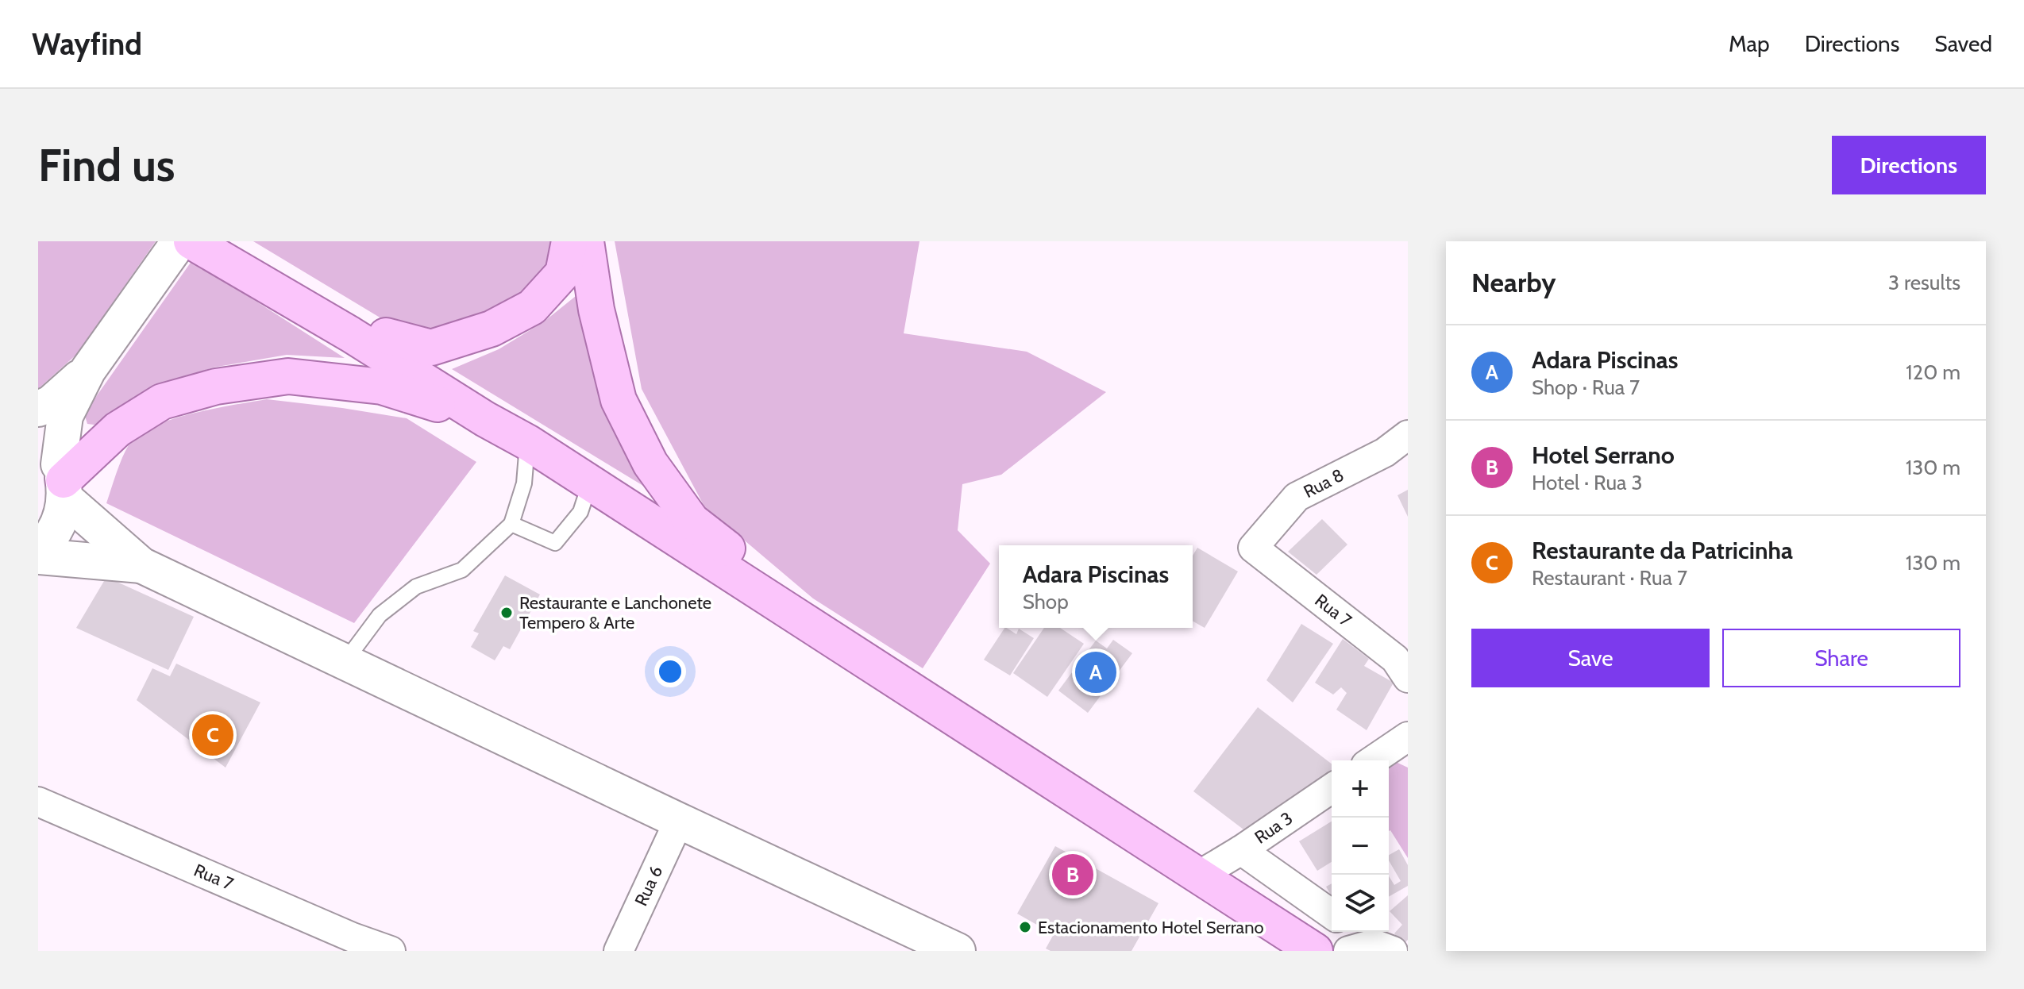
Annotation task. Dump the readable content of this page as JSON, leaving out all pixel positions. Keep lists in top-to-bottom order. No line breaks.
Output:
{"streets":{"street":["Rua 8","Rua 7","Rua 3","Rua 6"]},"crossings":[["Rua 8","Rua 7"]],"places":["Restaurante e Lanchonete Tempero & Arte","Estacionamento Hotel Serrano"],"page":{"header":"Wayfind","nav":["Map","Directions","Saved"],"buttons":["Directions",["Save","Share"]],"title":"Find us","heading":["Nearby","3 results"],"list":[{"mark":"A","name":"Adara Piscinas","note":"Shop · Rua 7","value":"120 m"},{"mark":"B","name":"Hotel Serrano","note":"Hotel · Rua 3","value":"130 m"},{"mark":"C","name":"Restaurante da Patricinha","note":"Restaurant · Rua 7","value":"130 m"}],"popup":["Adara Piscinas","Shop"],"pins":["A","C","B"],"map_buttons":["+","−"]}}
